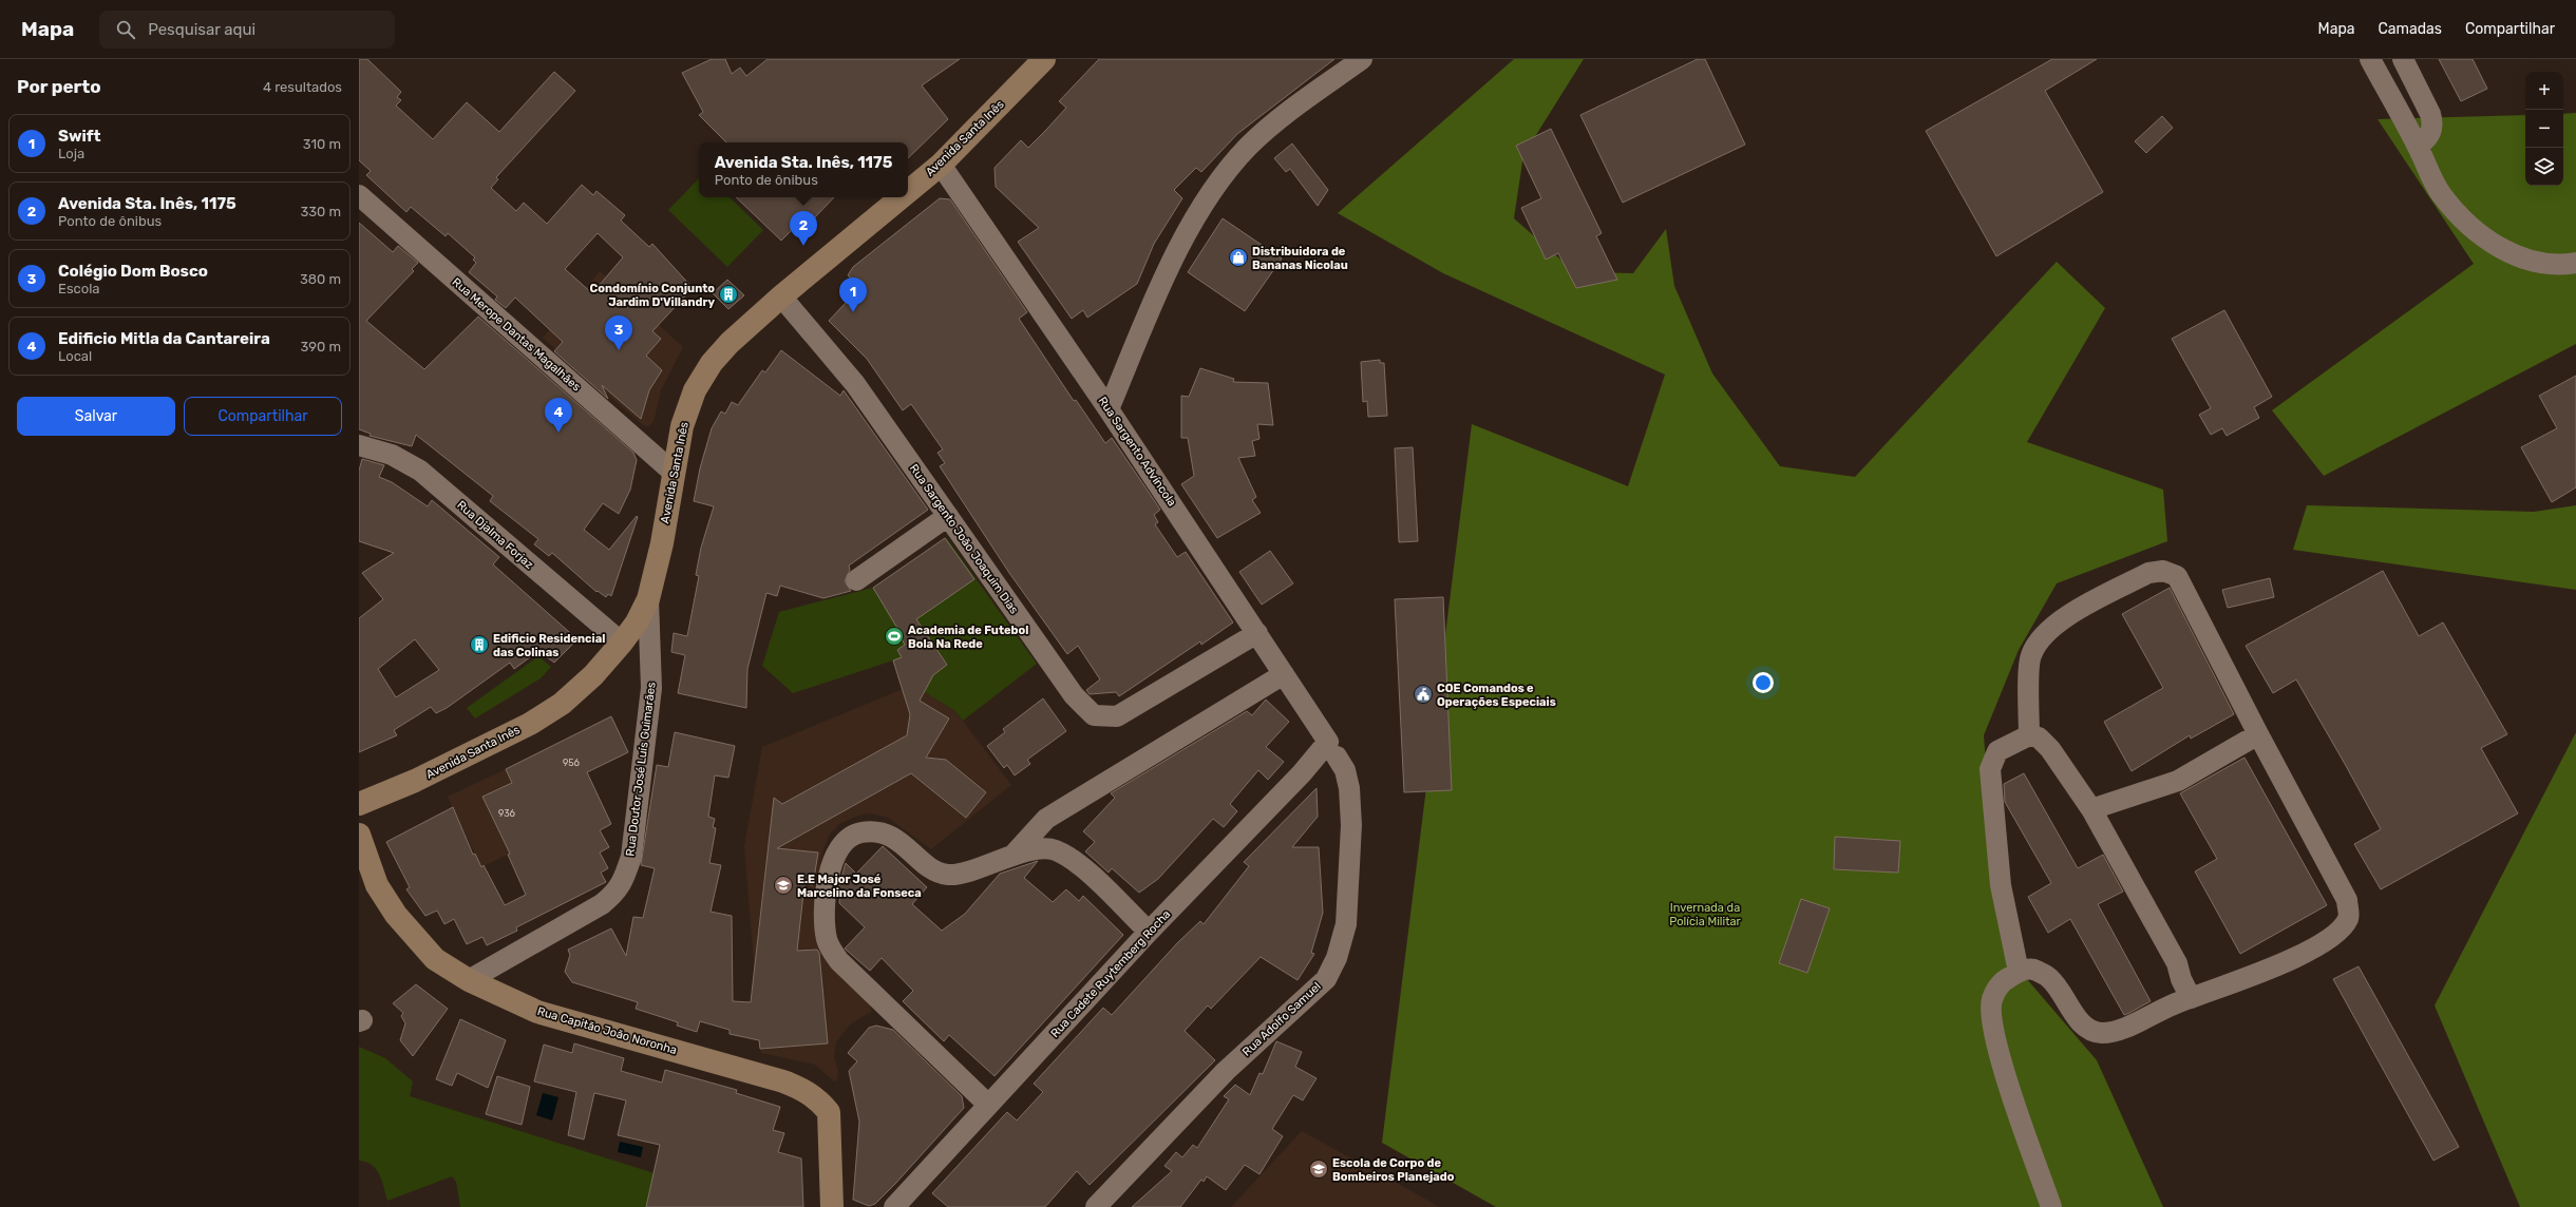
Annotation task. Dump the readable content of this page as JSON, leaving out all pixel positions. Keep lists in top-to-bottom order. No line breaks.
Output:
{"streets":{"main road":["Avenida Santa Inês","Rua Capitão João Noronha"],"street":["Rua Merope Dantas Magalhães","Rua Sargento Advíncola","Rua Djalma Forjaz","Rua Sargento João Joaquim Dias","Rua Doutor José Luís Guimarães","Rua Cadete Ruytemberg Rocha","Rua Adolfo Samuel"]},"crossings":[["Avenida Santa Inês","Rua Merope Dantas Magalhães"],["Avenida Santa Inês","Rua Sargento Advíncola"],["Avenida Santa Inês","Rua Djalma Forjaz"],["Avenida Santa Inês","Rua Sargento João Joaquim Dias"],["Avenida Santa Inês","Rua Doutor José Luís Guimarães"],["Rua Sargento Advíncola","Rua Sargento João Joaquim Dias"],["Rua Sargento Advíncola","Rua Cadete Ruytemberg Rocha"],["Rua Sargento Advíncola","Rua Adolfo Samuel"],["Rua Doutor José Luís Guimarães","Rua Capitão João Noronha"],["Rua Cadete Ruytemberg Rocha","Rua Adolfo Samuel"]],"parks":["Invernada da Polícia Militar"],"places":{"shop":["Distribuidora de Bananas Nicolau"],"building":["Condomínio Conjunto Jardim D'Villandry","Edificio Residencial das Colinas"],"sports":["Academia de Futebol Bola Na Rede"],"public building":["COE Comandos e Operações Especiais"],"school or university":["E.E Major José Marcelino da Fonseca","Escola de Corpo de Bombeiros Planejado"]},"house_numbers":["956","936"],"page":{"header":"Mapa","search":"Pesquisar aqui","nav":["Mapa","Camadas","Compartilhar"],"heading":["Por perto","4 resultados"],"map_buttons":["+","−"],"list":[{"mark":"1","name":"Swift","note":"Loja","value":"310 m"},{"mark":"2","name":"Avenida Sta. Inês, 1175","note":"Ponto de ônibus","value":"330 m"},{"mark":"3","name":"Colégio Dom Bosco","note":"Escola","value":"380 m"},{"mark":"4","name":"Edificio Mitla da Cantareira","note":"Local","value":"390 m"}],"popup":["Avenida Sta. Inês, 1175","Ponto de ônibus"],"pins":["2","1","3","4"],"buttons":["Salvar","Compartilhar"]}}
